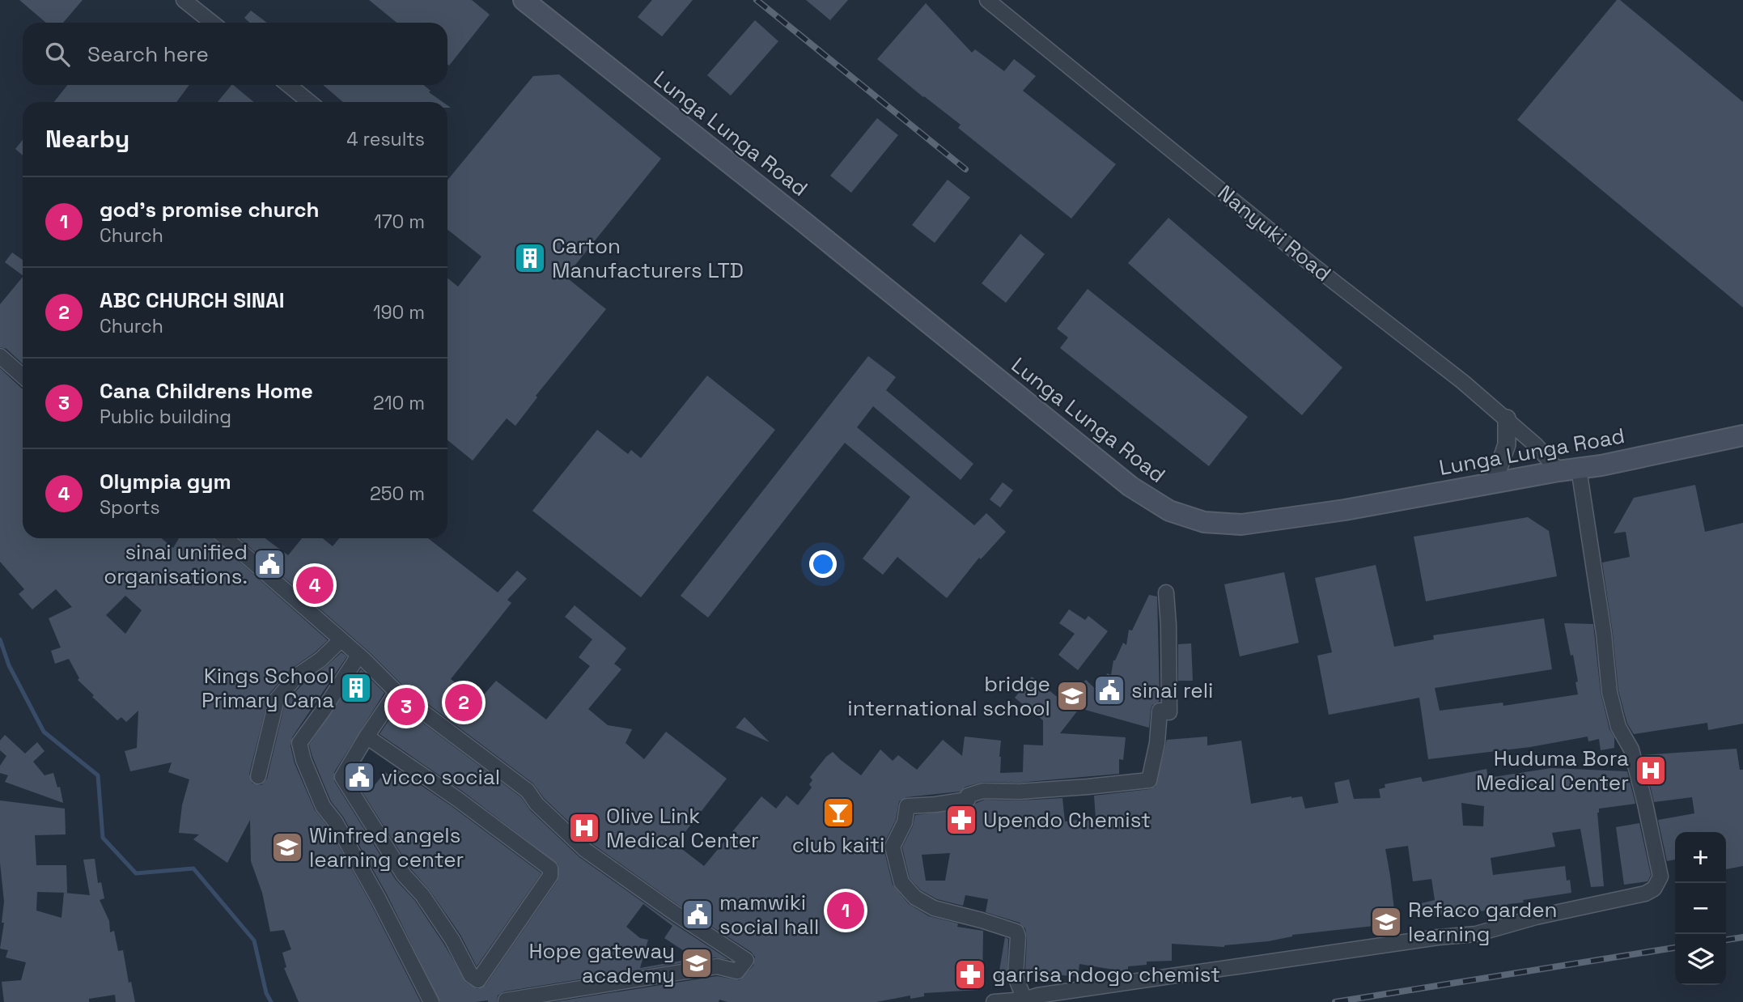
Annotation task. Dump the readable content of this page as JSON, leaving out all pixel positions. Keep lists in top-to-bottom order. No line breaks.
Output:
{"streets":{"main road":["Lunga Lunga Road"],"street":["Nanyuki Road"]},"crossings":[["Lunga Lunga Road","Nanyuki Road"]],"places":{"building":["Carton Manufacturers LTD","Kings School Primary Cana"],"public building":["sinai unified organisations.","sinai reli","vicco social","mamwiki social hall"],"school or university":["bridge international school","Winfred angels learning center","Refaco garden learning","Hope gateway academy"],"hospital":["Huduma Bora Medical Center","Olive Link Medical Center"],"bar":["club kaiti"],"pharmacy":["Upendo Chemist","garrisa ndogo chemist"]},"page":{"search":"Search here","heading":["Nearby","4 results"],"list":[{"mark":"1","name":"god's promise church","note":"Church","value":"170 m"},{"mark":"2","name":"ABC CHURCH SINAI","note":"Church","value":"190 m"},{"mark":"3","name":"Cana Childrens Home","note":"Public building","value":"210 m"},{"mark":"4","name":"Olympia gym","note":"Sports","value":"250 m"}],"pins":["4","2","3","1"],"map_buttons":["+","−"]}}
